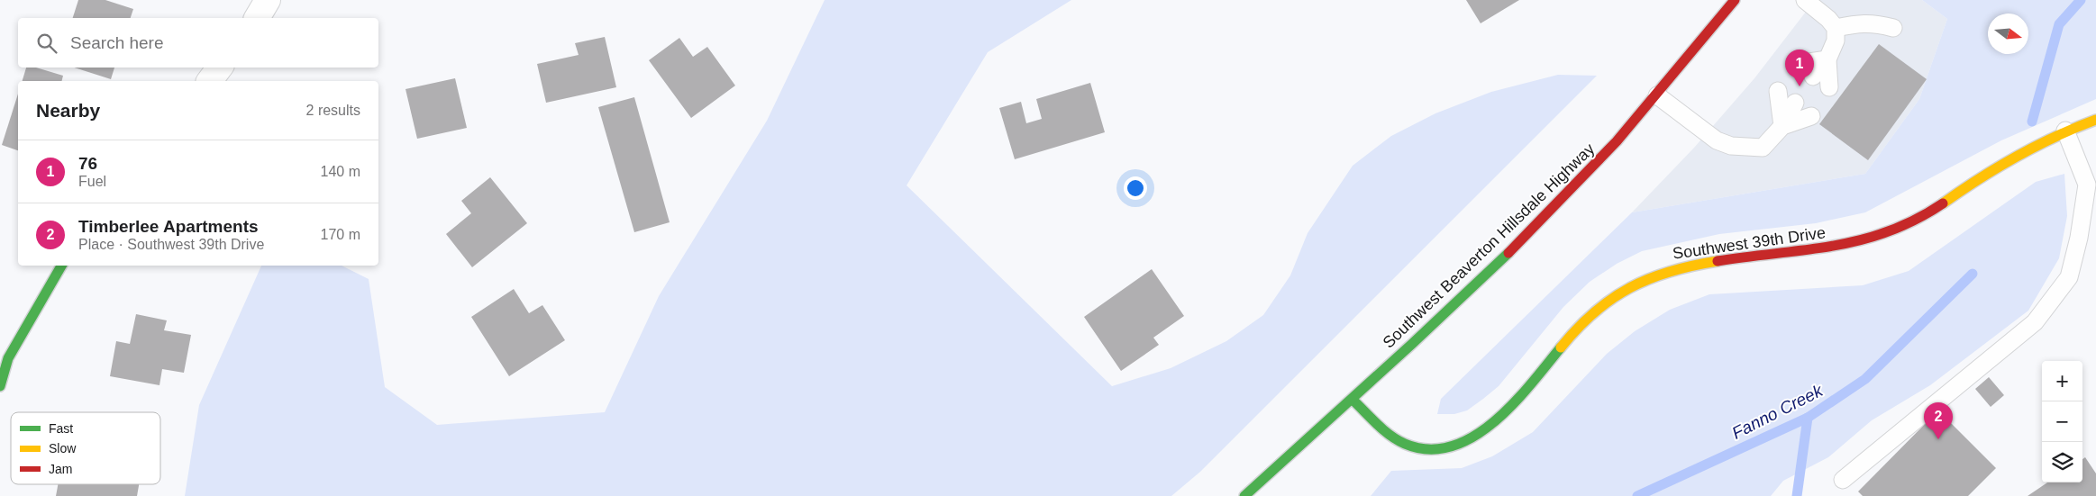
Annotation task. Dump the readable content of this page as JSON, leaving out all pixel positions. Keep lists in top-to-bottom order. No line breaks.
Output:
{"streets":{"street":["Southwest 39th Drive","Southwest Beaverton Hillsdale Highway"]},"crossings":[["Southwest 39th Drive","Southwest Beaverton Hillsdale Highway"]],"water":["Fanno Creek"],"legend":["Fast","Slow","Jam"],"north":"right","page":{"search":"Search here","pins":["1","2"],"heading":["Nearby","2 results"],"list":[{"mark":"1","name":"76","note":"Fuel","value":"140 m"},{"mark":"2","name":"Timberlee Apartments","note":"Place · Southwest 39th Drive","value":"170 m"}],"map_buttons":["+","−"]}}
